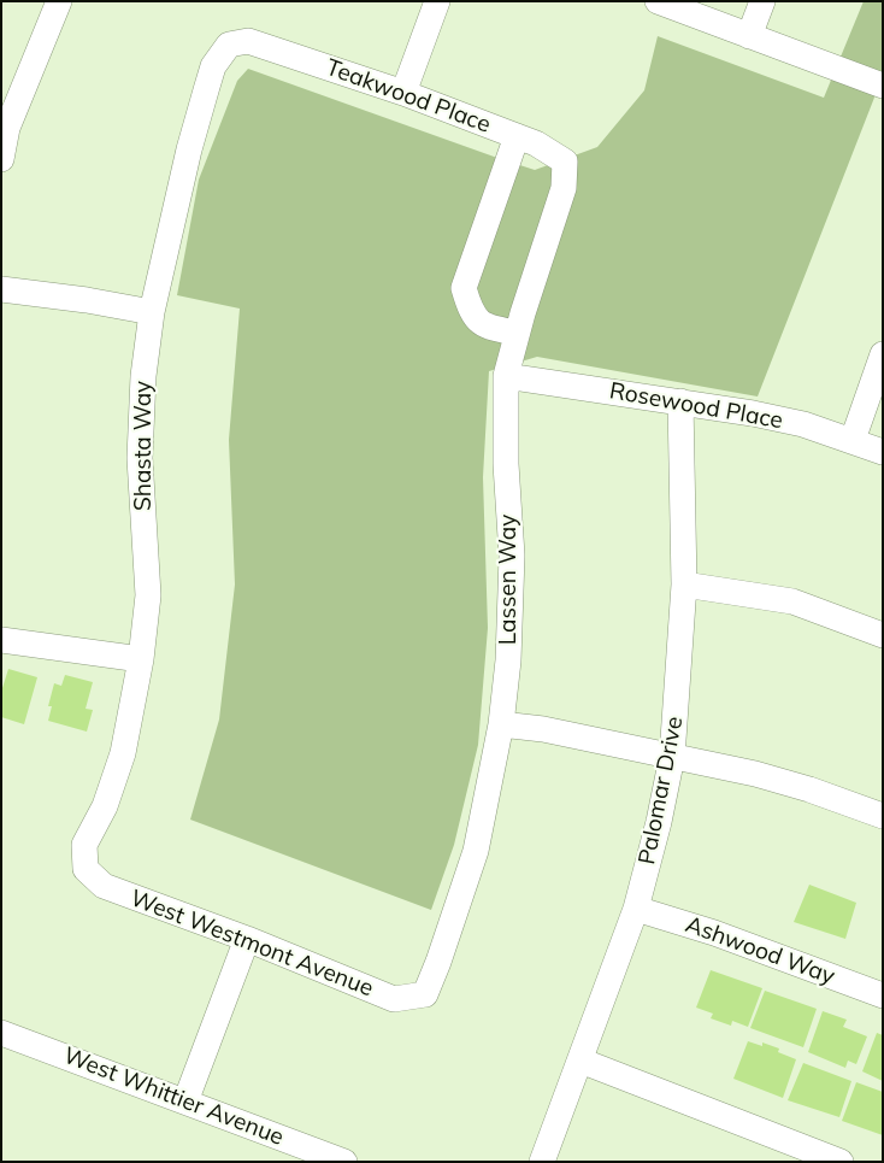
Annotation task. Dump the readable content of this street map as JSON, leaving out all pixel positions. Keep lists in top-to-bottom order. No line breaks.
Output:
{"streets":{"street":["Teakwood Place","Rosewood Place","Shasta Way","Lassen Way","Palomar Drive","West Westmont Avenue","Ashwood Way","West Whittier Avenue"]},"crossings":[["Teakwood Place","Shasta Way"],["Teakwood Place","Lassen Way"],["Rosewood Place","Lassen Way"],["Rosewood Place","Palomar Drive"],["Shasta Way","West Westmont Avenue"],["Lassen Way","West Westmont Avenue"],["Palomar Drive","Ashwood Way"]]}
